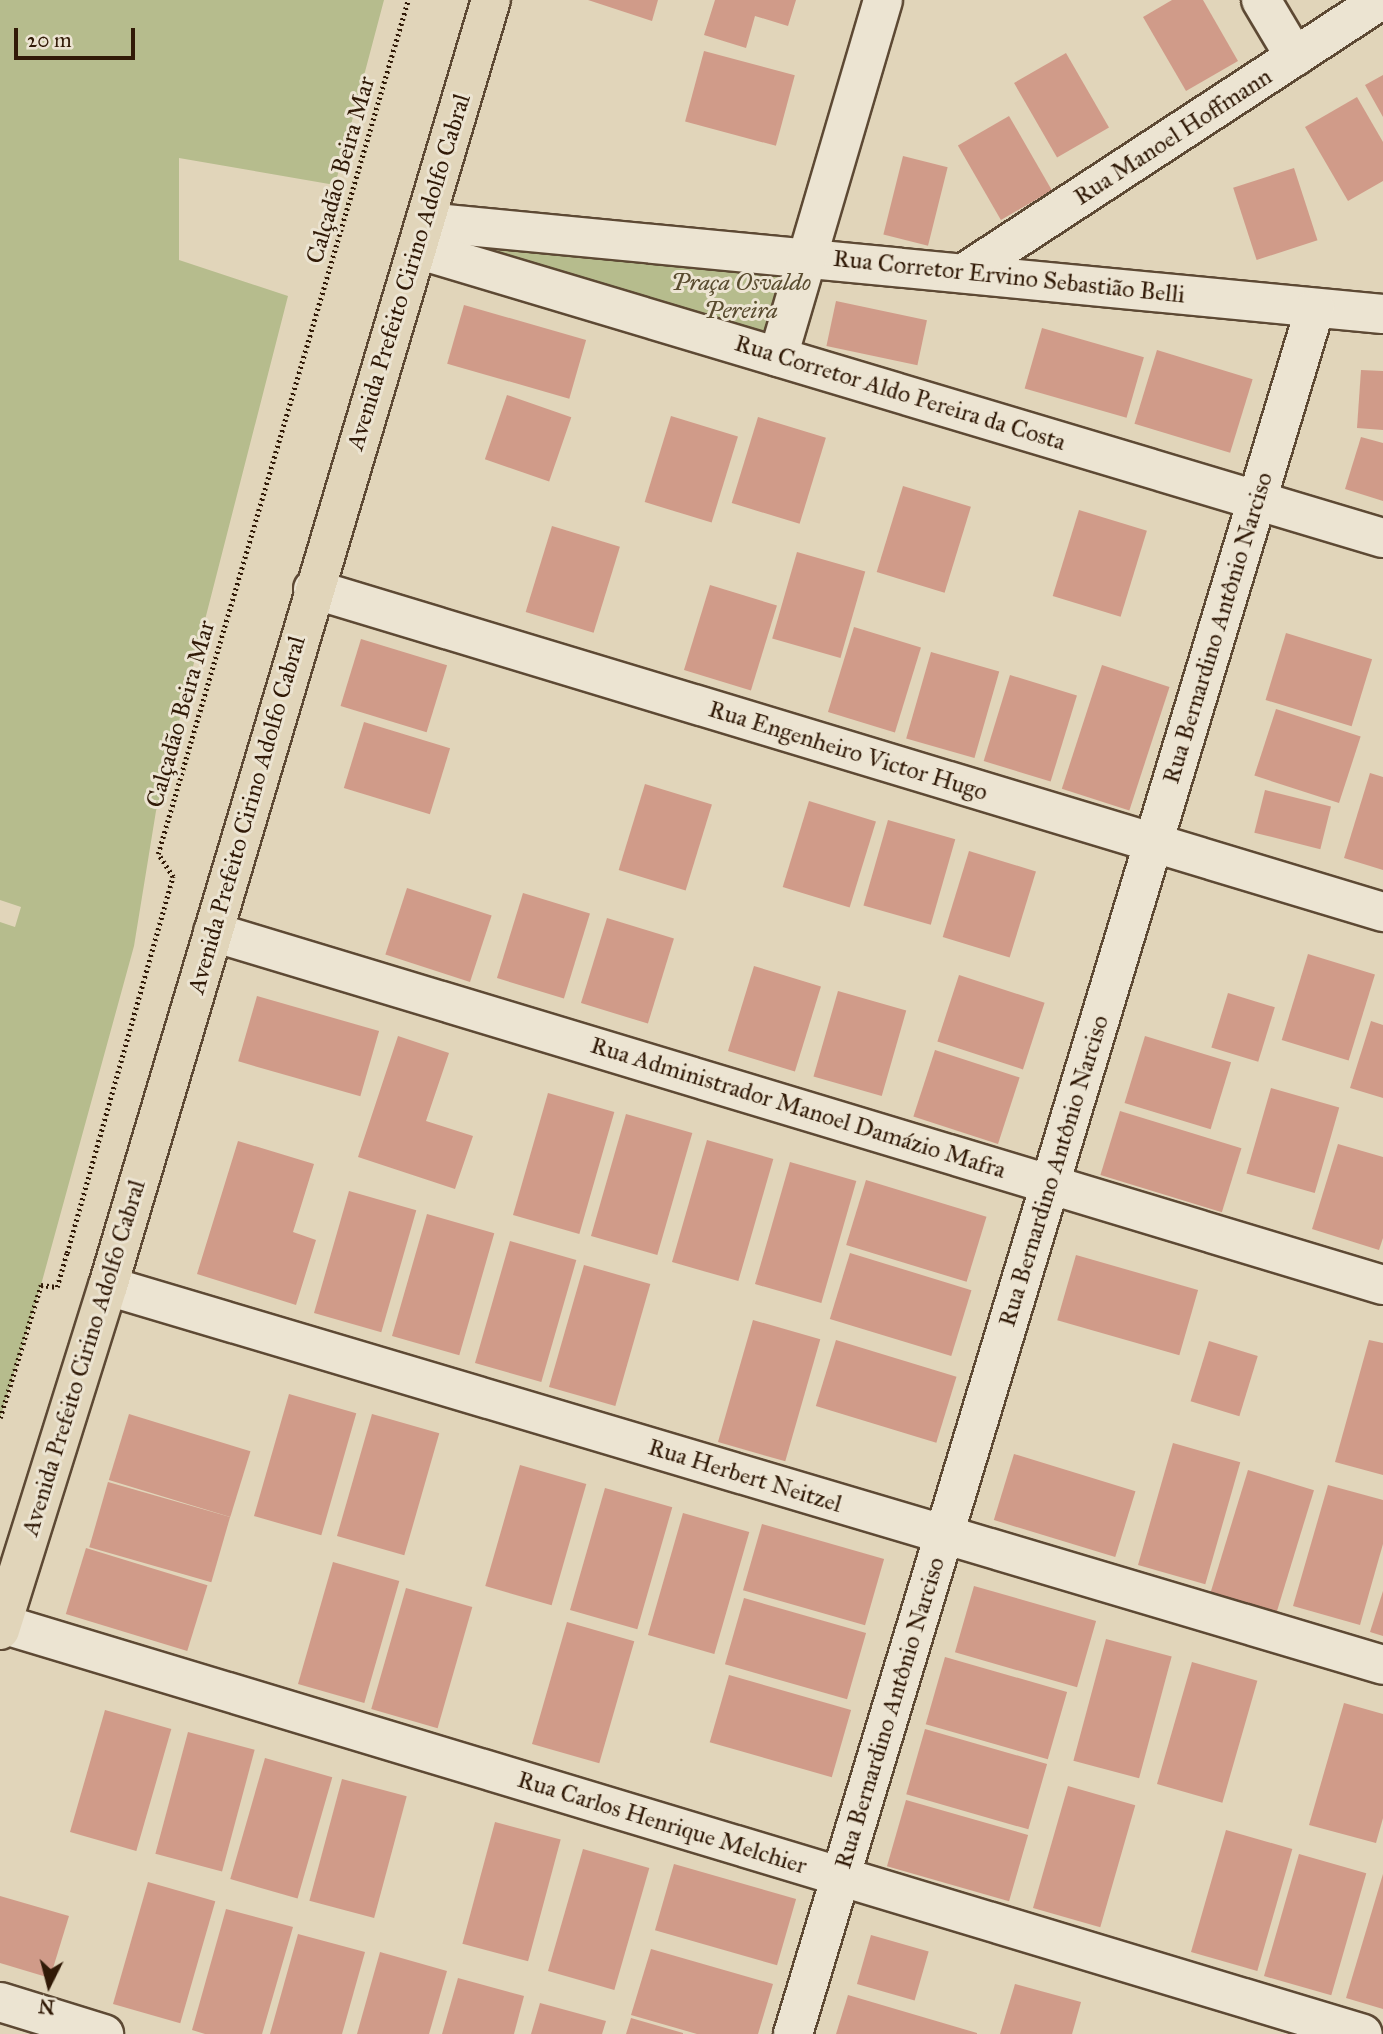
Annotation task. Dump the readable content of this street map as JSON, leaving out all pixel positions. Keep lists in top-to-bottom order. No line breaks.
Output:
{"streets":{"main road":["Avenida Prefeito Cirino Adolfo Cabral"],"street":["Rua Manoel Hoffmann","Rua Corretor Ervino Sebastião Belli","Rua Corretor Aldo Pereira da Costa","Rua Bernardino Antônio Narciso","Rua Engenheiro Victor Hugo","Rua Administrador Manoel Damázio Mafra","Rua Herbert Neitzel","Rua Carlos Henrique Melchier"],"path":["Calçadão Beira Mar"]},"crossings":[["Rua Manoel Hoffmann","Rua Corretor Ervino Sebastião Belli"],["Avenida Prefeito Cirino Adolfo Cabral","Rua Corretor Ervino Sebastião Belli"],["Avenida Prefeito Cirino Adolfo Cabral","Rua Corretor Aldo Pereira da Costa"],["Avenida Prefeito Cirino Adolfo Cabral","Rua Engenheiro Victor Hugo"],["Avenida Prefeito Cirino Adolfo Cabral","Rua Administrador Manoel Damázio Mafra"],["Avenida Prefeito Cirino Adolfo Cabral","Rua Herbert Neitzel"],["Avenida Prefeito Cirino Adolfo Cabral","Rua Carlos Henrique Melchier"],["Rua Corretor Ervino Sebastião Belli","Rua Corretor Aldo Pereira da Costa"],["Rua Corretor Ervino Sebastião Belli","Rua Bernardino Antônio Narciso"],["Rua Corretor Aldo Pereira da Costa","Rua Bernardino Antônio Narciso"],["Rua Bernardino Antônio Narciso","Rua Engenheiro Victor Hugo"],["Rua Bernardino Antônio Narciso","Rua Administrador Manoel Damázio Mafra"],["Rua Bernardino Antônio Narciso","Rua Herbert Neitzel"],["Rua Bernardino Antônio Narciso","Rua Carlos Henrique Melchier"]],"parks":["Praça Osvaldo Pereira"],"scale_bar":"20 m","north":"bottom"}
